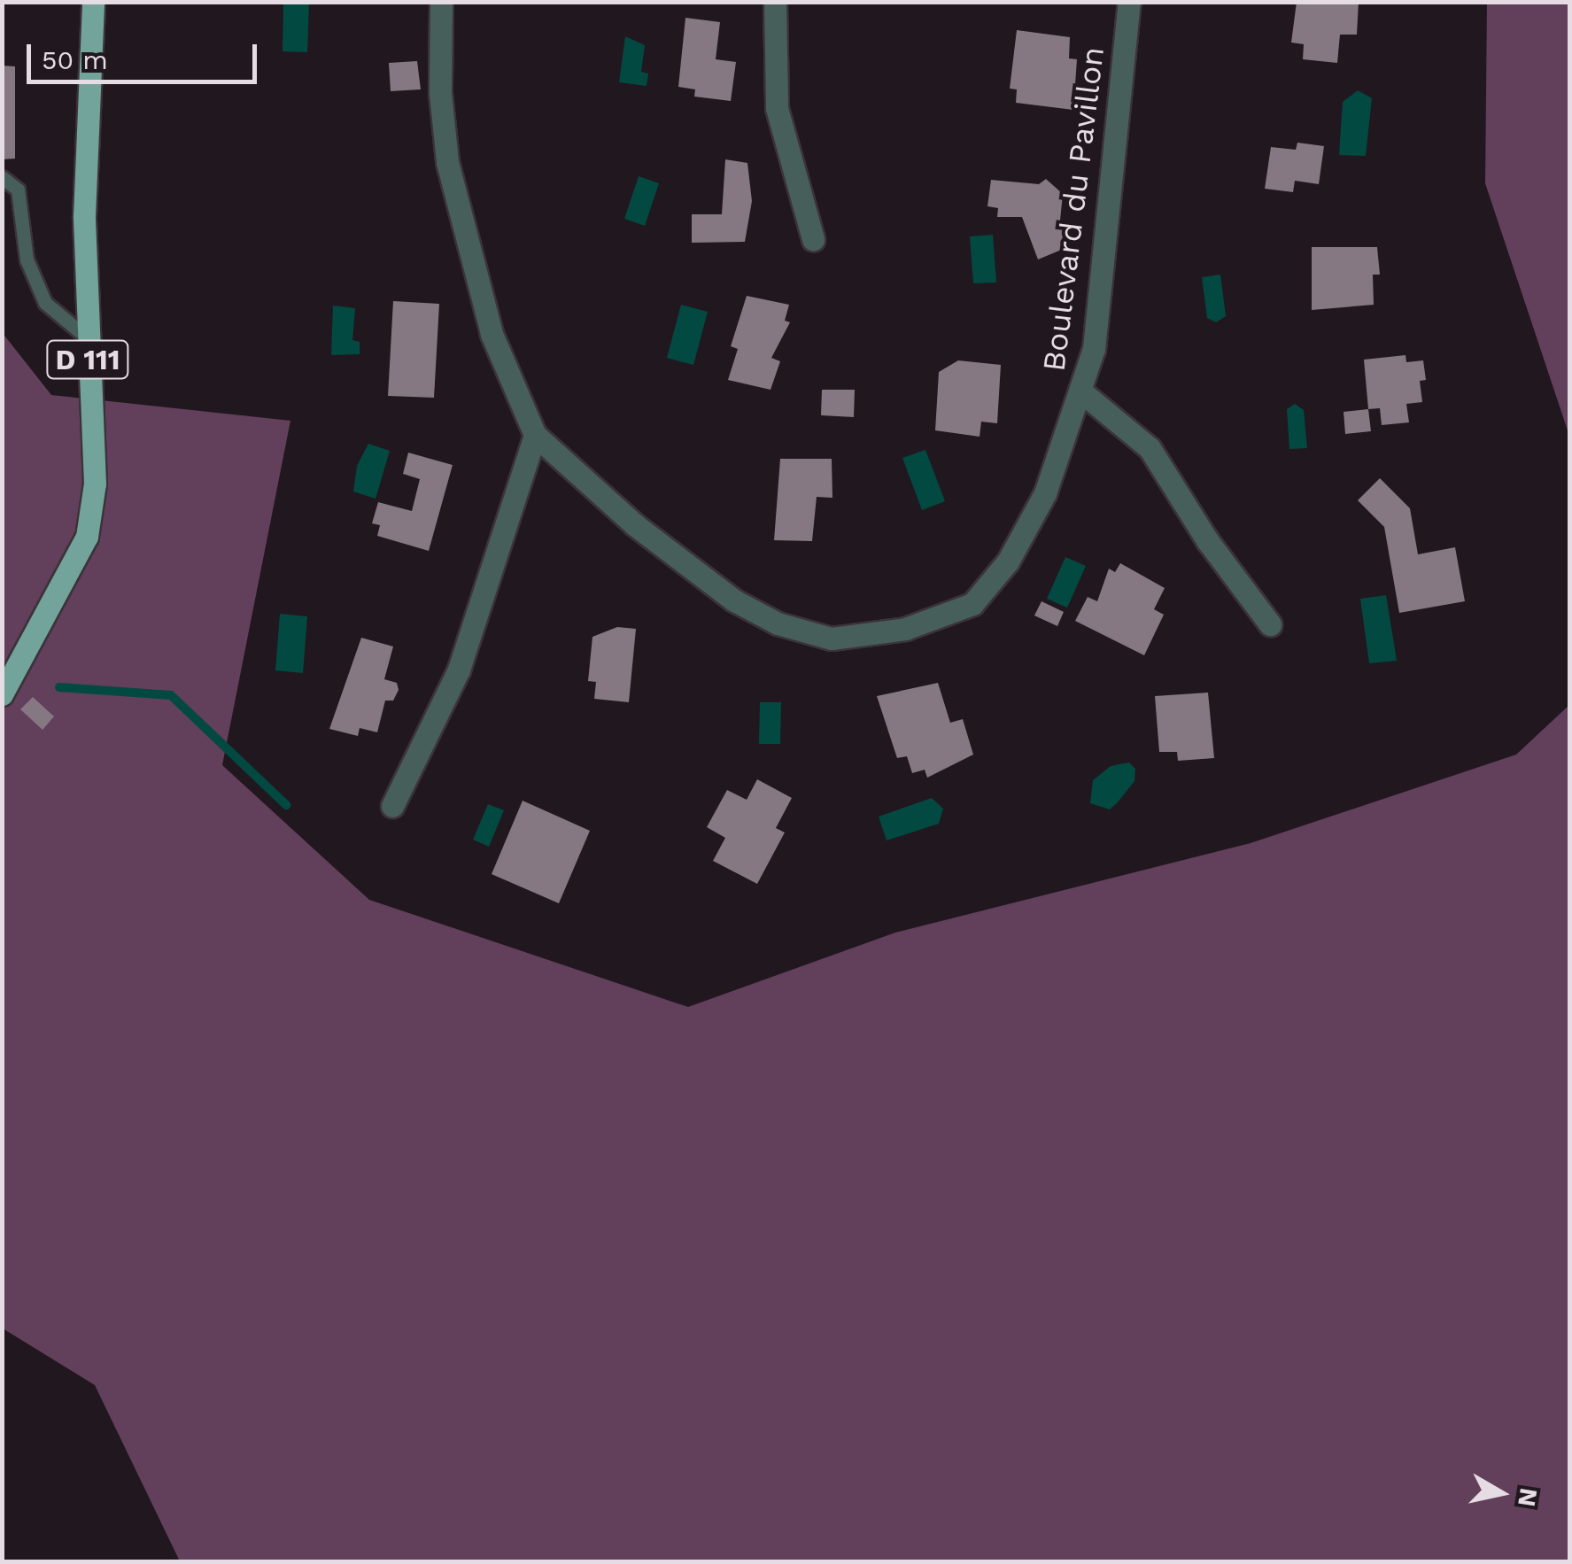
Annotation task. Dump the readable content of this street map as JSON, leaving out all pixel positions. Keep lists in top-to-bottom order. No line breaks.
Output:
{"streets":{"main road":["D 111"],"street":["Boulevard du Pavillon"]},"scale_bar":"50 m","north":"right"}
